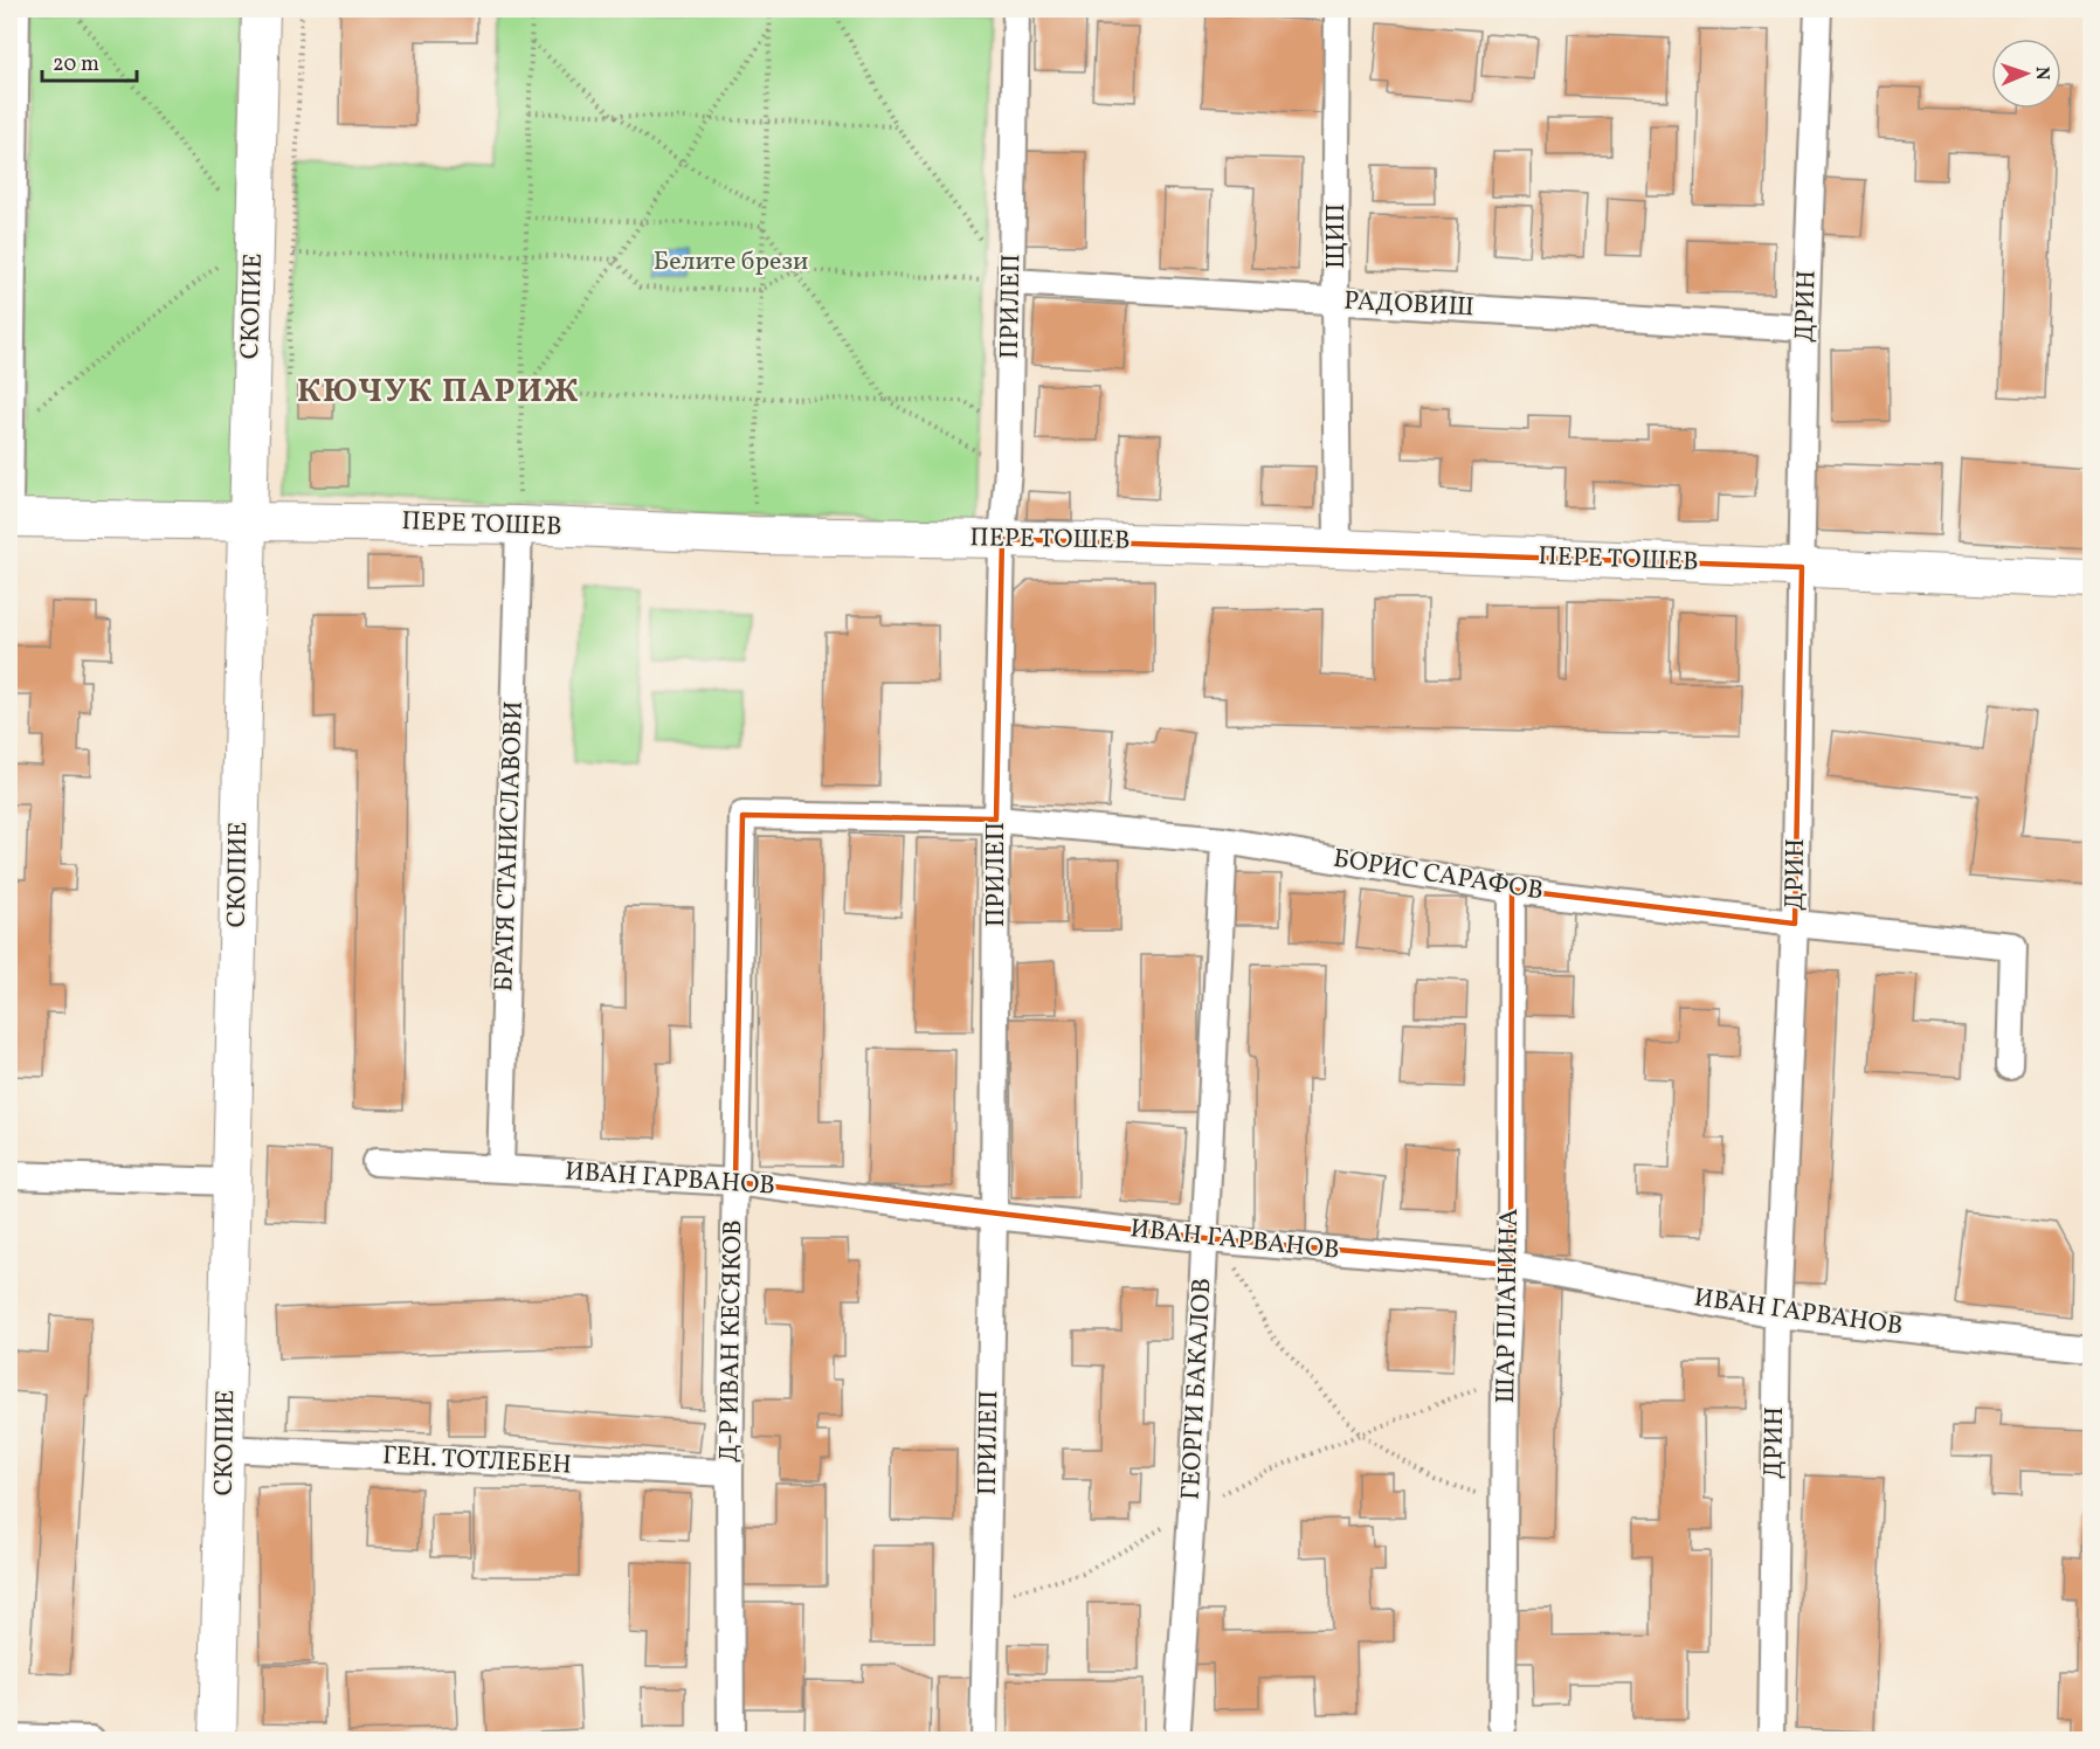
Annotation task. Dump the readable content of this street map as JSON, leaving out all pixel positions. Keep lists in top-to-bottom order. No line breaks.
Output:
{"streets":{"street":["ЩИП","РАДОВИШ","СКОПИЕ","ПРИЛЕП","ДРИН","ПЕРЕ ТОШЕВ","БРАТЯ СТАНИСЛАВОВИ","БОРИС САРАФОВ","ИВАН ГАРВАНОВ","ШАР ПЛАНИНА","Д-Р ИВАН КЕСЯКОВ","ГЕОРГИ БАКАЛОВ","ГЕН. ТОТЛЕБЕН"]},"crossings":[["ЩИП","РАДОВИШ"],["ЩИП","ПЕРЕ ТОШЕВ"],["РАДОВИШ","ПРИЛЕП"],["РАДОВИШ","ДРИН"],["СКОПИЕ","ПЕРЕ ТОШЕВ"],["СКОПИЕ","ГЕН. ТОТЛЕБЕН"],["ПРИЛЕП","ПЕРЕ ТОШЕВ"],["ПРИЛЕП","БОРИС САРАФОВ"],["ПРИЛЕП","ИВАН ГАРВАНОВ"],["ДРИН","ПЕРЕ ТОШЕВ"],["ДРИН","БОРИС САРАФОВ"],["ДРИН","ИВАН ГАРВАНОВ"],["ПЕРЕ ТОШЕВ","БРАТЯ СТАНИСЛАВОВИ"],["БРАТЯ СТАНИСЛАВОВИ","ИВАН ГАРВАНОВ"],["БОРИС САРАФОВ","ШАР ПЛАНИНА"],["БОРИС САРАФОВ","Д-Р ИВАН КЕСЯКОВ"],["БОРИС САРАФОВ","ГЕОРГИ БАКАЛОВ"],["ИВАН ГАРВАНОВ","ШАР ПЛАНИНА"],["ИВАН ГАРВАНОВ","Д-Р ИВАН КЕСЯКОВ"],["ИВАН ГАРВАНОВ","ГЕОРГИ БАКАЛОВ"],["Д-Р ИВАН КЕСЯКОВ","ГЕН. ТОТЛЕБЕН"]],"districts":["КЮЧУК ПАРИЖ"],"parks":["Белите брези"],"scale_bar":"20 m","north":"right"}
